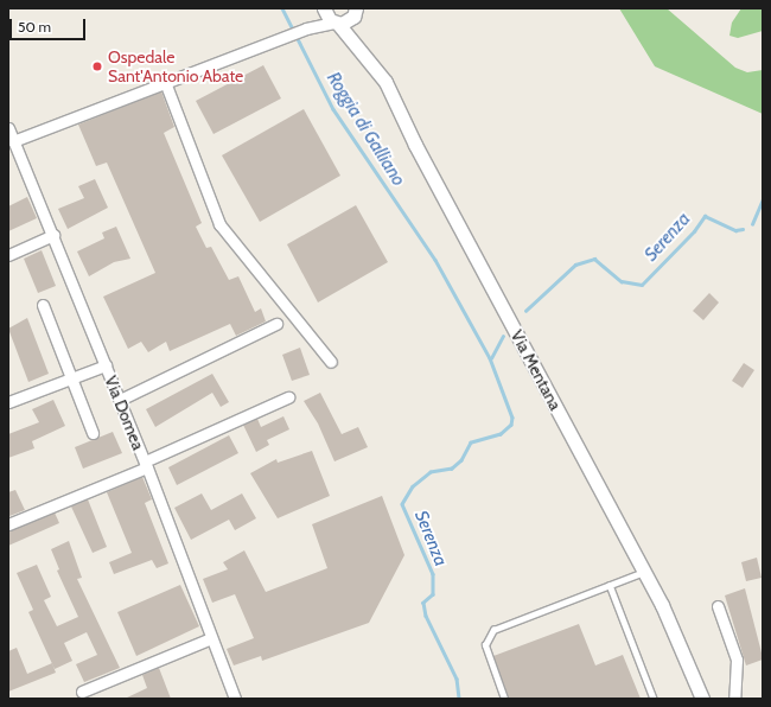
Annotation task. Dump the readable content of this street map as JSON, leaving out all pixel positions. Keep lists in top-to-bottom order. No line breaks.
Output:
{"streets":{"street":["Via Mentana","Via Domea"]},"water":["Roggia di Galliano","Serenza"],"places":["Ospedale Sant'Antonio Abate"],"scale_bar":"50 m"}
